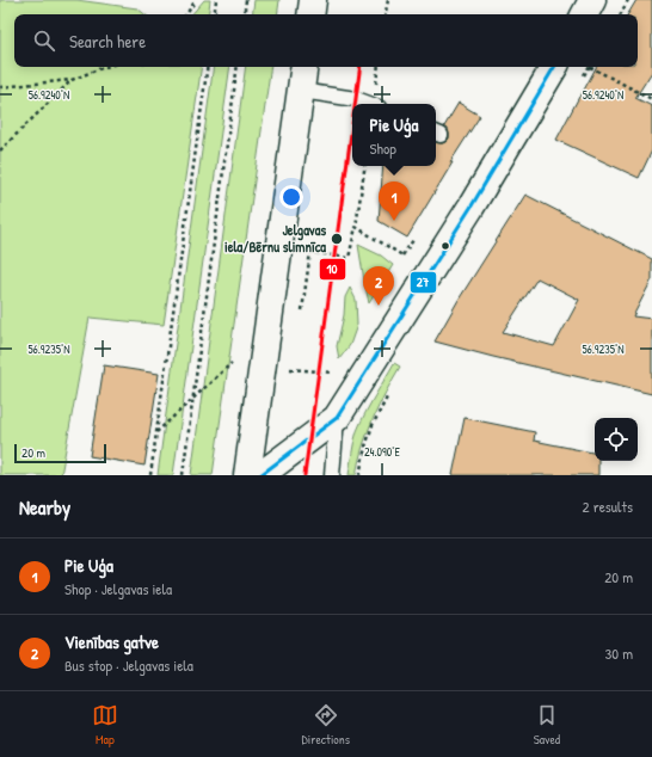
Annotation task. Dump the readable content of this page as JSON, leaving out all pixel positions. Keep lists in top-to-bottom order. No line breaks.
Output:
{"places":["Jelgavas iela/Bērnu slimnīca"],"lines":["transit line 10","transit line 27"],"scale_bar":"20 m","page":{"search":"Search here","popup":["Pie Uģa","Shop"],"pins":["1","2"],"scale":"20 m","heading":["Nearby","2 results"],"list":[{"mark":"1","name":"Pie Uģa","note":"Shop · Jelgavas iela","value":"20 m"},{"mark":"2","name":"Vienības gatve","note":"Bus stop · Jelgavas iela","value":"30 m"}],"nav":["Map","Directions","Saved"]},"coordinates":["56.9240°N","56.9235°N","24.090°E"]}
